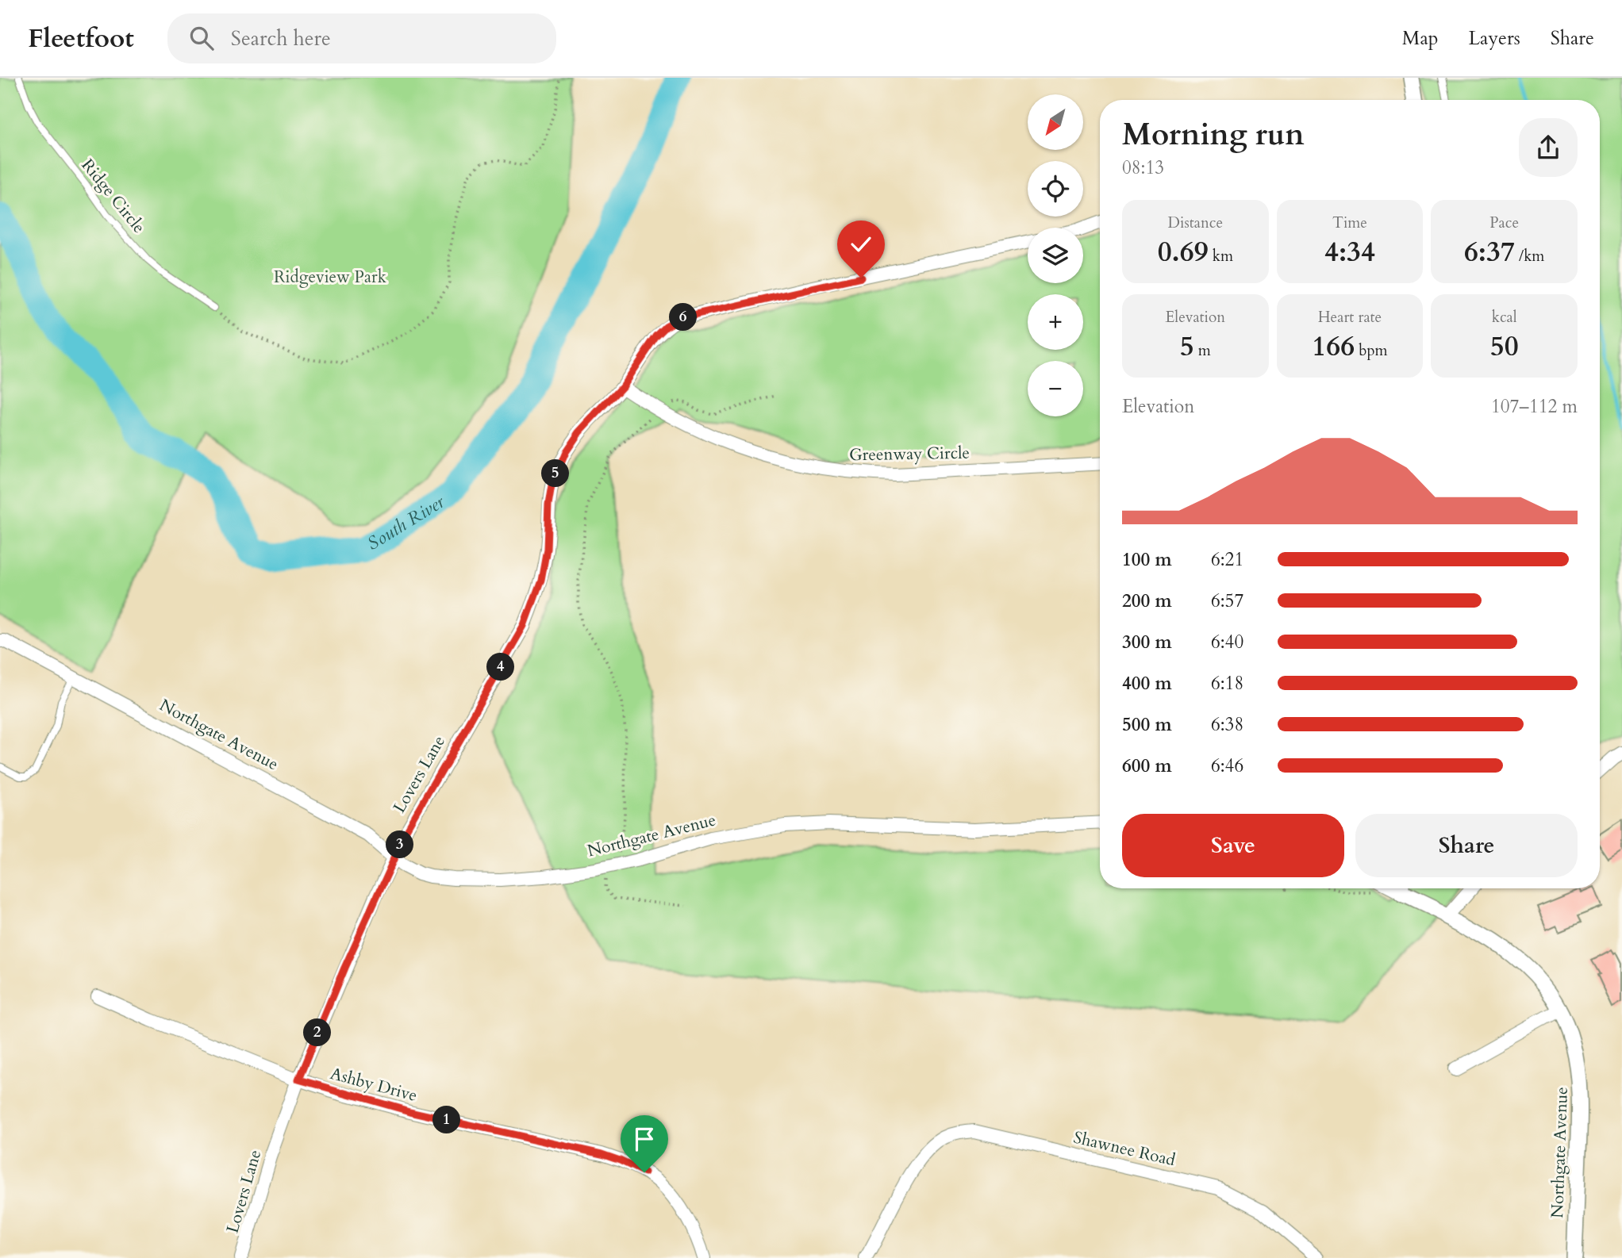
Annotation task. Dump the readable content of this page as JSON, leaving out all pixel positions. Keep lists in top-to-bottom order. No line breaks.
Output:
{"streets":{"street":["Greenway Circle","Northgate Avenue","Lovers Lane","Ashby Drive","Shawnee Road"],"lane":["Ridge Circle"]},"crossings":[["Greenway Circle","Lovers Lane"],["Northgate Avenue","Lovers Lane"],["Lovers Lane","Ashby Drive"]],"water":["South River"],"parks":["Ridgeview Park"],"north":"bottom left","page":{"header":"Fleetfoot","search":"Search here","nav":["Map","Layers","Share"],"map_buttons":["+","−"],"heading":["Morning run","08:13"],"stats":[["Distance","0.69 km"],["Time","4:34"],["Pace","6:37 /km"],["Elevation","5 m"],["Heart rate","166 bpm"],["kcal","50"]],"pins":["6","5","4","3","2","1"],"chart":["Elevation","107–112 m"],"list":[{"name":"100 m","note":"6:21"},{"name":"200 m","note":"6:57"},{"name":"300 m","note":"6:40"},{"name":"400 m","note":"6:18"},{"name":"500 m","note":"6:38"},{"name":"600 m","note":"6:46"}],"buttons":["Save","Share"]}}
